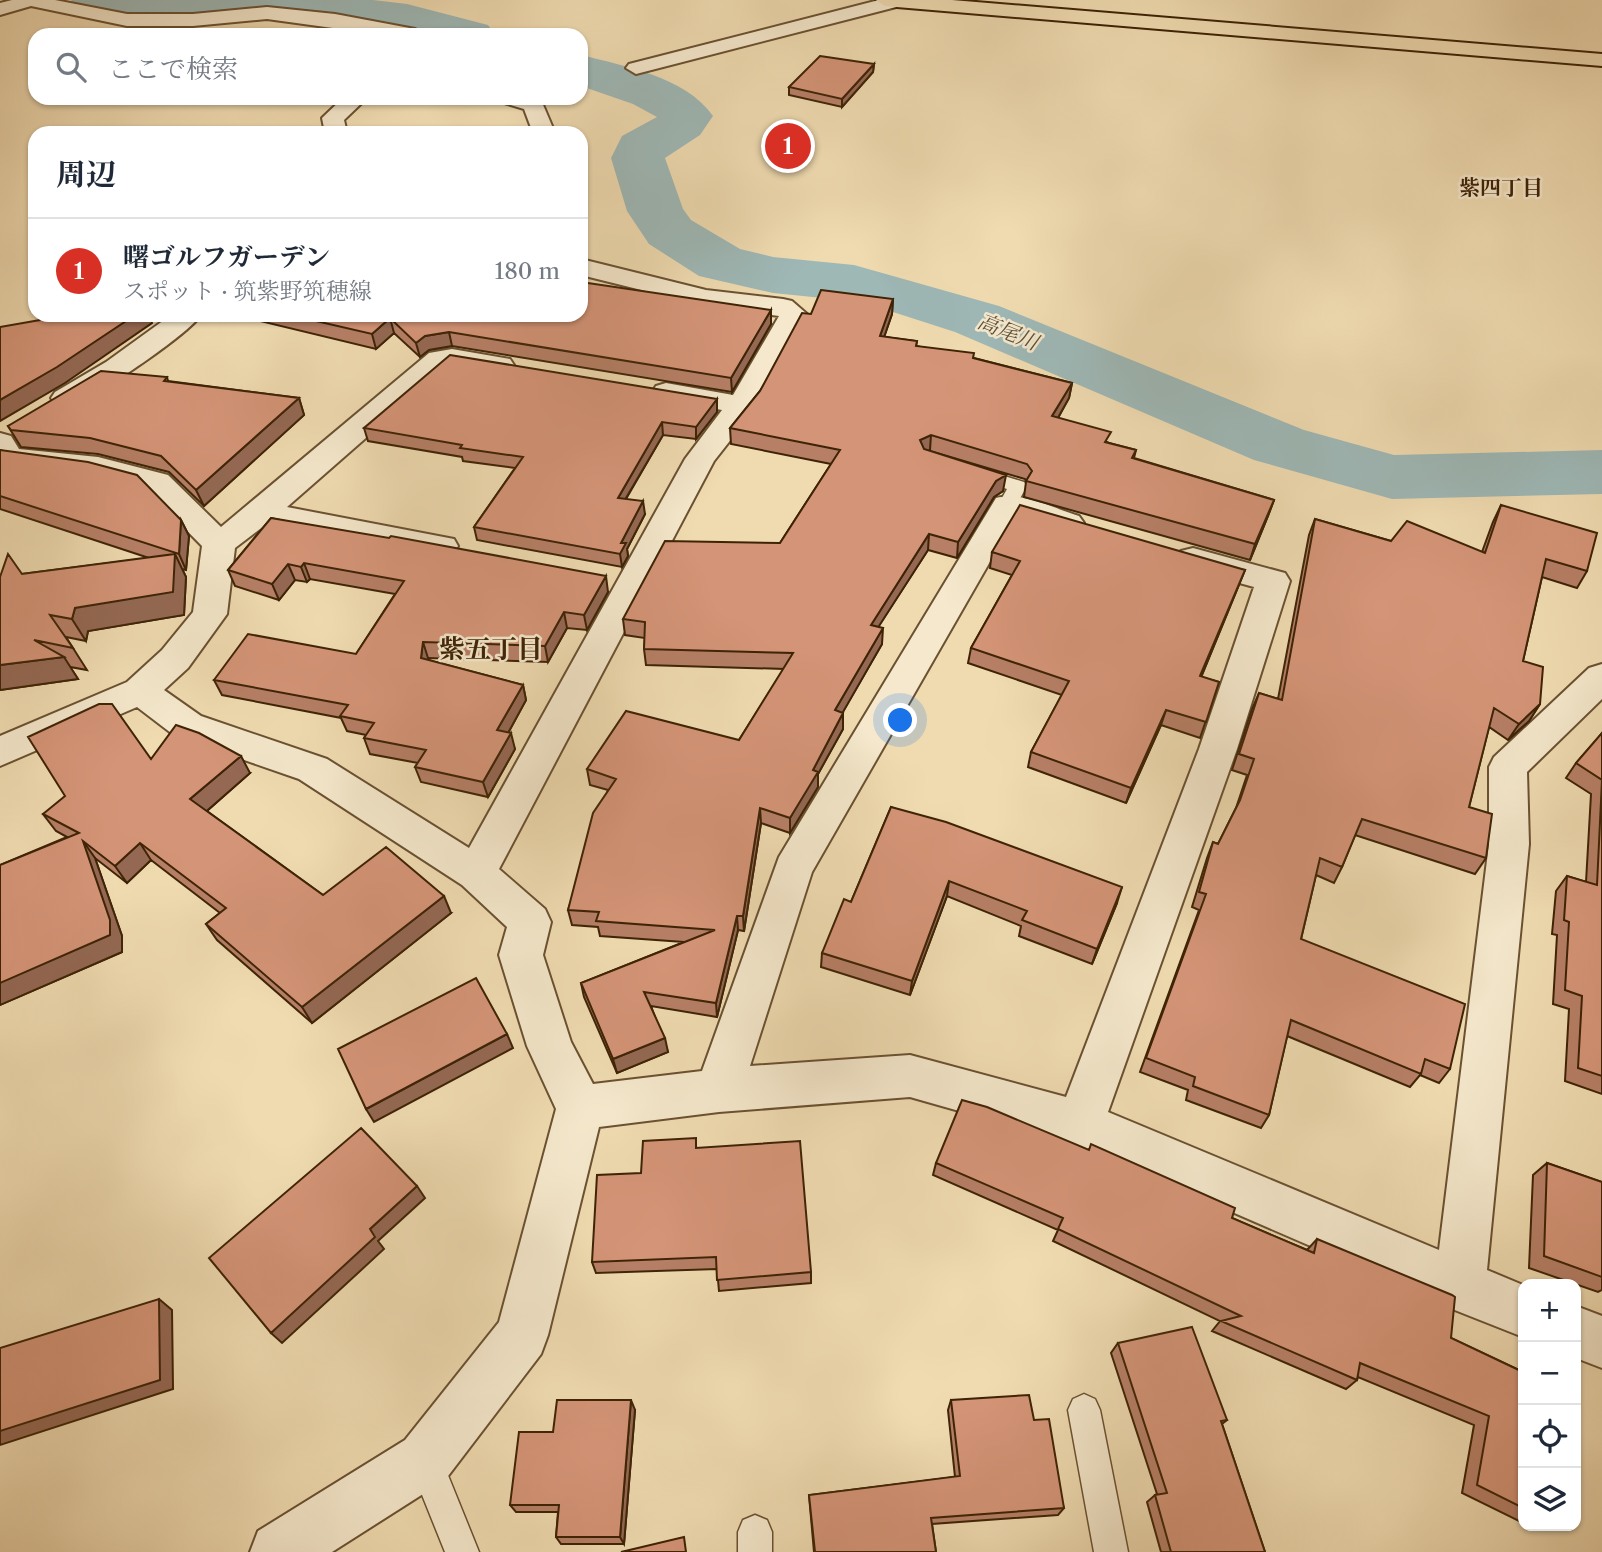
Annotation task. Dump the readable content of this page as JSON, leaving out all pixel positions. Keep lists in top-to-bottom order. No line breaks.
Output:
{"districts":["紫四丁目","紫五丁目"],"water":["高尾川"],"page":{"search":"ここで検索","pins":"1","heading":"周辺","list":[{"mark":"1","name":"曙ゴルフガーデン","note":"スポット · 筑紫野筑穂線","value":"180 m"}],"map_buttons":["+","−"]}}
